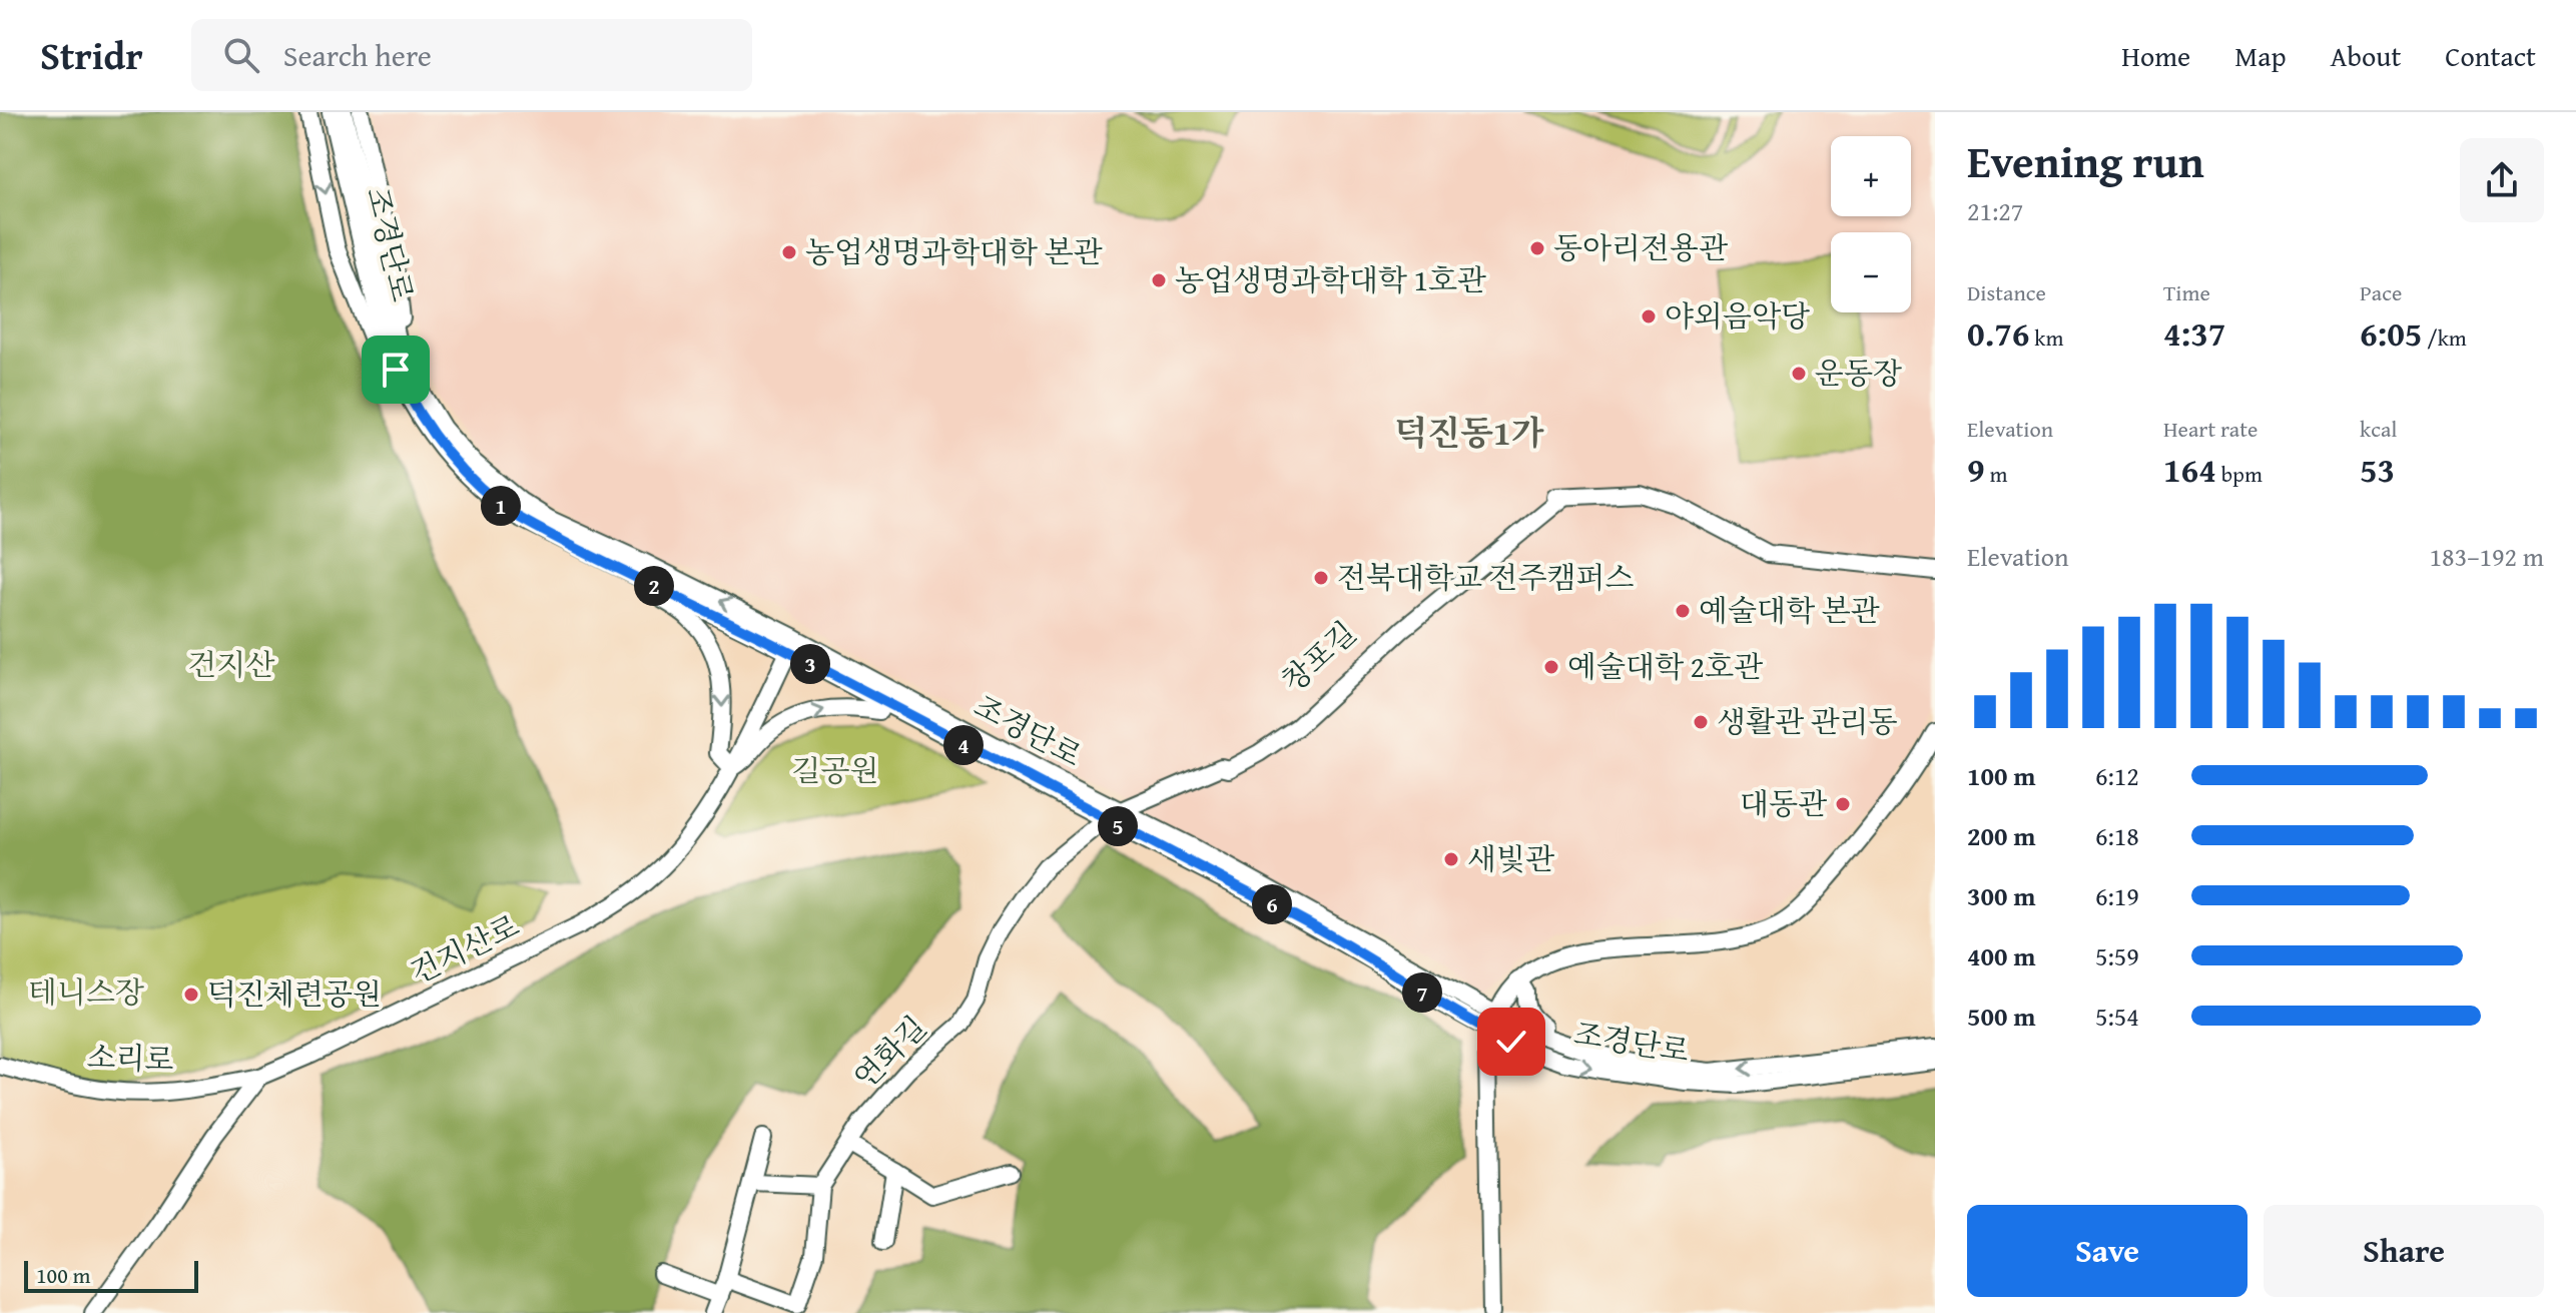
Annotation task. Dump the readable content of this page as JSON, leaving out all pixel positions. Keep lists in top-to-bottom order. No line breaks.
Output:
{"streets":{"street":["조경단로","창포길","건지산로","연화길","소리로"]},"crossings":[["조경단로","창포길"],["조경단로","건지산로"],["조경단로","연화길"],["창포길","연화길"],["건지산로","소리로"]],"districts":["덕진동1가"],"parks":["건지산","길공원","테니스장"],"places":["동아리전용관","농업생명과학대학 본관","농업생명과학대학 1호관","야외음악당","운동장","전북대학교 전주캠퍼스","예술대학 본관","예술대학 2호관","생활관 관리동","대동관","새빛관","덕진체련공원"],"scale_bar":"100 m","page":{"header":"Stridr","search":"Search here","nav":["Home","Map","About","Contact"],"heading":["Evening run","21:27"],"map_buttons":["+","−"],"stats":[["Distance","0.76 km"],["Time","4:37"],["Pace","6:05 /km"],["Elevation","9 m"],["Heart rate","164 bpm"],["kcal","53"]],"pins":["1","2","3","4","5","6","7"],"chart":["Elevation","183–192 m"],"list":[{"name":"100 m","note":"6:12"},{"name":"200 m","note":"6:18"},{"name":"300 m","note":"6:19"},{"name":"400 m","note":"5:59"},{"name":"500 m","note":"5:54"}],"buttons":["Save","Share"],"scale":"100 m"}}
